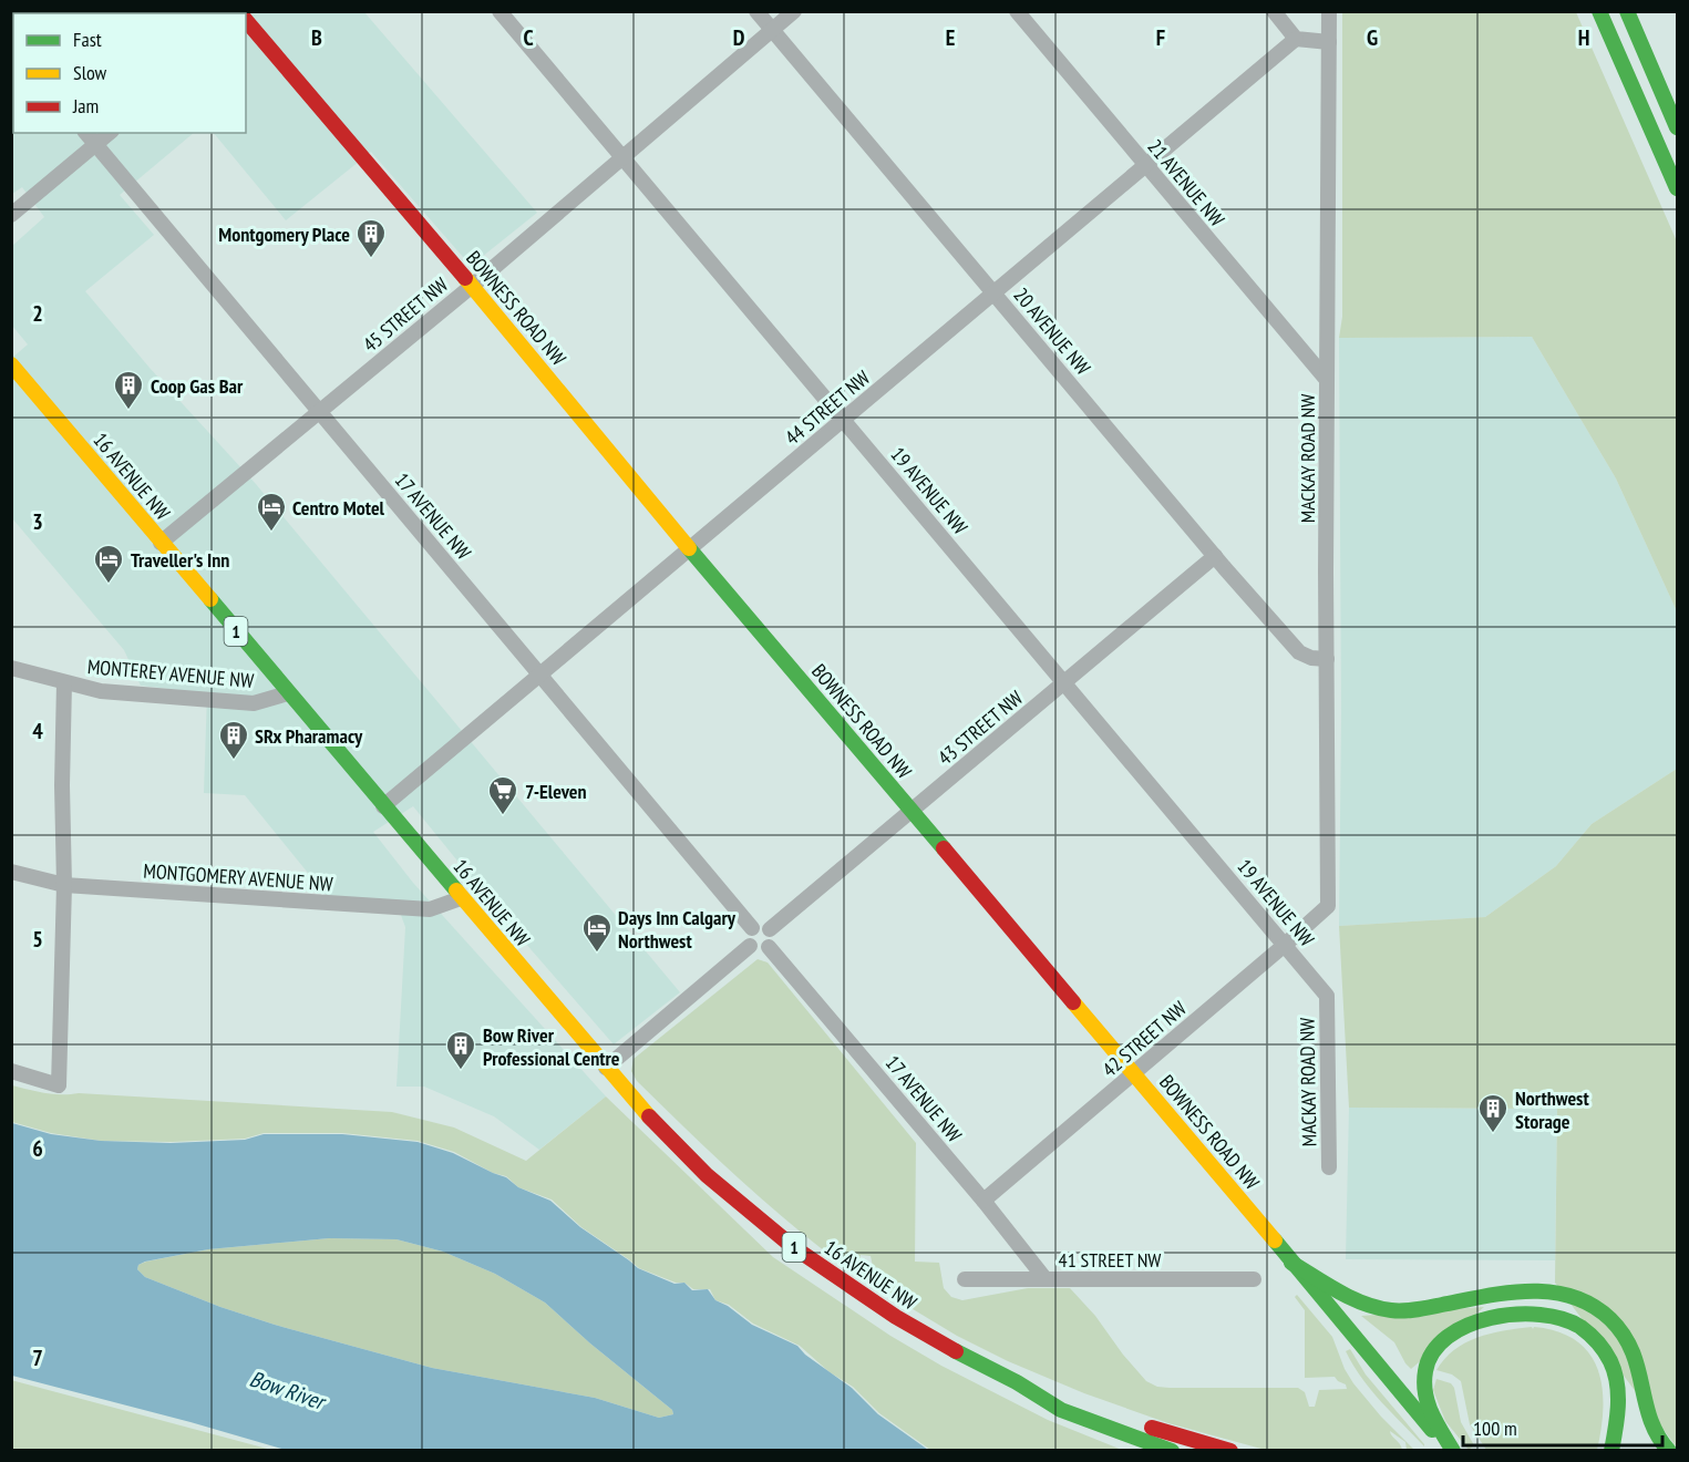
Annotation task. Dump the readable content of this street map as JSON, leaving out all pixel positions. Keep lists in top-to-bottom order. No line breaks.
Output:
{"streets":{"main road":["BOWNESS ROAD NW","16 AVENUE NW","1"],"street":["21 AVENUE NW","45 STREET NW","20 AVENUE NW","44 STREET NW","MACKAY ROAD NW","19 AVENUE NW","17 AVENUE NW","MONTEREY AVENUE NW","43 STREET NW","MONTGOMERY AVENUE NW","42 STREET NW","41 STREET NW"]},"crossings":[["21 AVENUE NW","44 STREET NW"],["21 AVENUE NW","MACKAY ROAD NW"],["BOWNESS ROAD NW","45 STREET NW"],["BOWNESS ROAD NW","44 STREET NW"],["BOWNESS ROAD NW","43 STREET NW"],["BOWNESS ROAD NW","42 STREET NW"],["45 STREET NW","20 AVENUE NW"],["45 STREET NW","16 AVENUE NW"],["45 STREET NW","19 AVENUE NW"],["45 STREET NW","17 AVENUE NW"],["20 AVENUE NW","44 STREET NW"],["20 AVENUE NW","MACKAY ROAD NW"],["20 AVENUE NW","43 STREET NW"],["44 STREET NW","16 AVENUE NW"],["44 STREET NW","19 AVENUE NW"],["44 STREET NW","17 AVENUE NW"],["MACKAY ROAD NW","19 AVENUE NW"],["MACKAY ROAD NW","42 STREET NW"],["16 AVENUE NW","MONTEREY AVENUE NW"],["16 AVENUE NW","MONTGOMERY AVENUE NW"],["19 AVENUE NW","43 STREET NW"],["19 AVENUE NW","42 STREET NW"],["17 AVENUE NW","43 STREET NW"],["17 AVENUE NW","42 STREET NW"],["17 AVENUE NW","41 STREET NW"]],"water":["Bow River"],"places":{"building":["Montgomery Place","Coop Gas Bar","SRx Pharamacy","Bow River Professional Centre","Northwest Storage"],"hotel":["Centro Motel","Traveller's Inn","Days Inn Calgary Northwest"],"supermarket":["7-Eleven"]},"legend":["Fast","Slow","Jam"],"scale_bar":"100 m","grid":{"columns":["B","C","D","E","F","G","H"],"rows":["2","3","4","5","6","7"]}}
